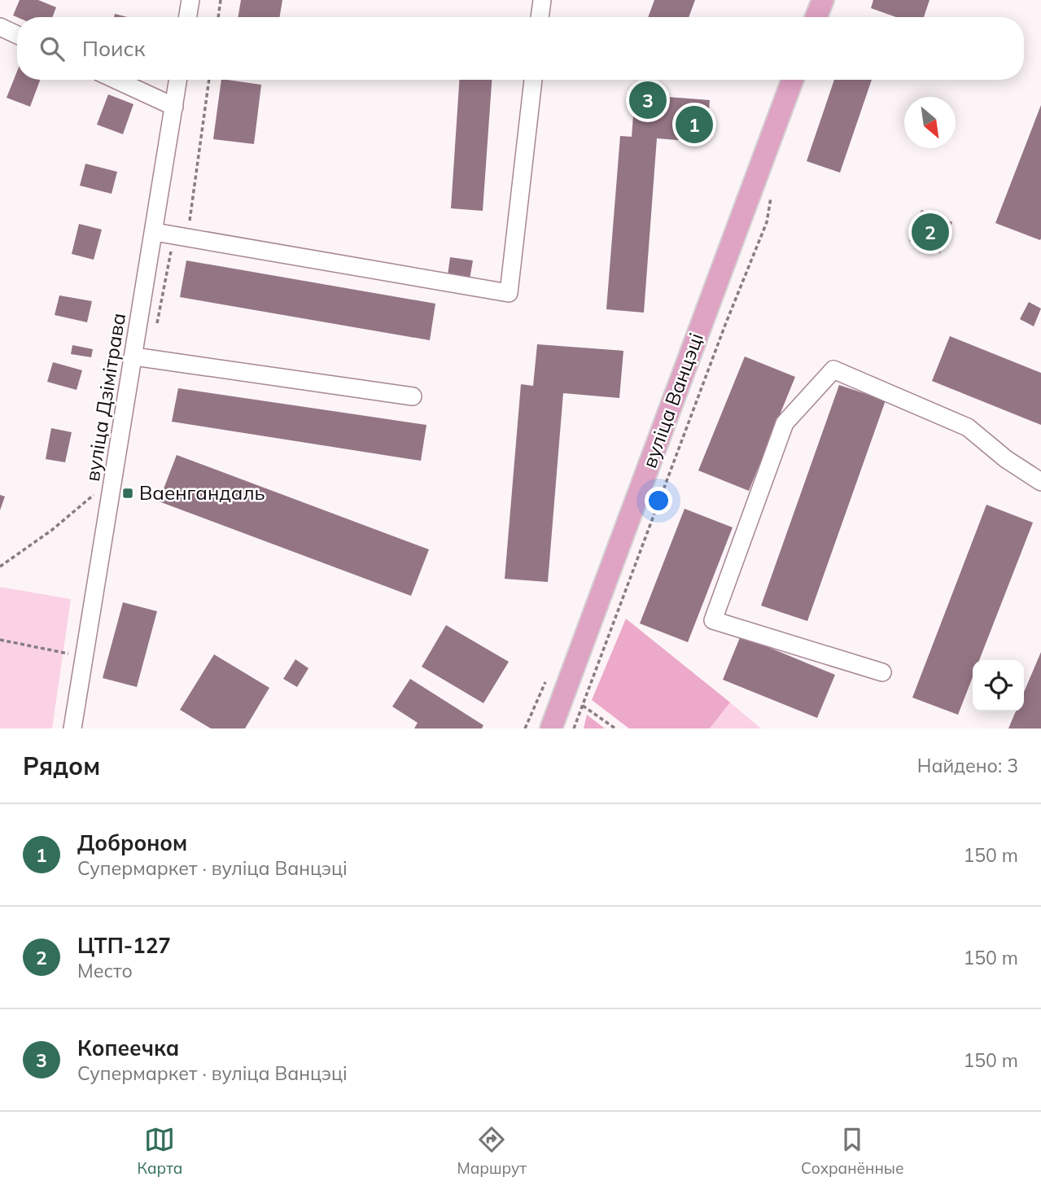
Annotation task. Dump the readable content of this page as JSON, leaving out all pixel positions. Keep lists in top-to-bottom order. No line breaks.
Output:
{"streets":{"main road":["вуліца Ванцэці"],"street":["вуліца Дзімітрава"]},"places":{"transit":["Ваенгандаль"]},"north":"bottom right","page":{"search":"Поиск","pins":["3","1","2"],"heading":["Рядом","Найдено: 3"],"list":[{"mark":"1","name":"Доброном","note":"Супермаркет · вуліца Ванцэці","value":"150 m"},{"mark":"2","name":"ЦТП-127","note":"Место","value":"150 m"},{"mark":"3","name":"Копеечка","note":"Супермаркет · вуліца Ванцэці","value":"150 m"}],"nav":["Карта","Маршрут","Сохранённые"]}}
